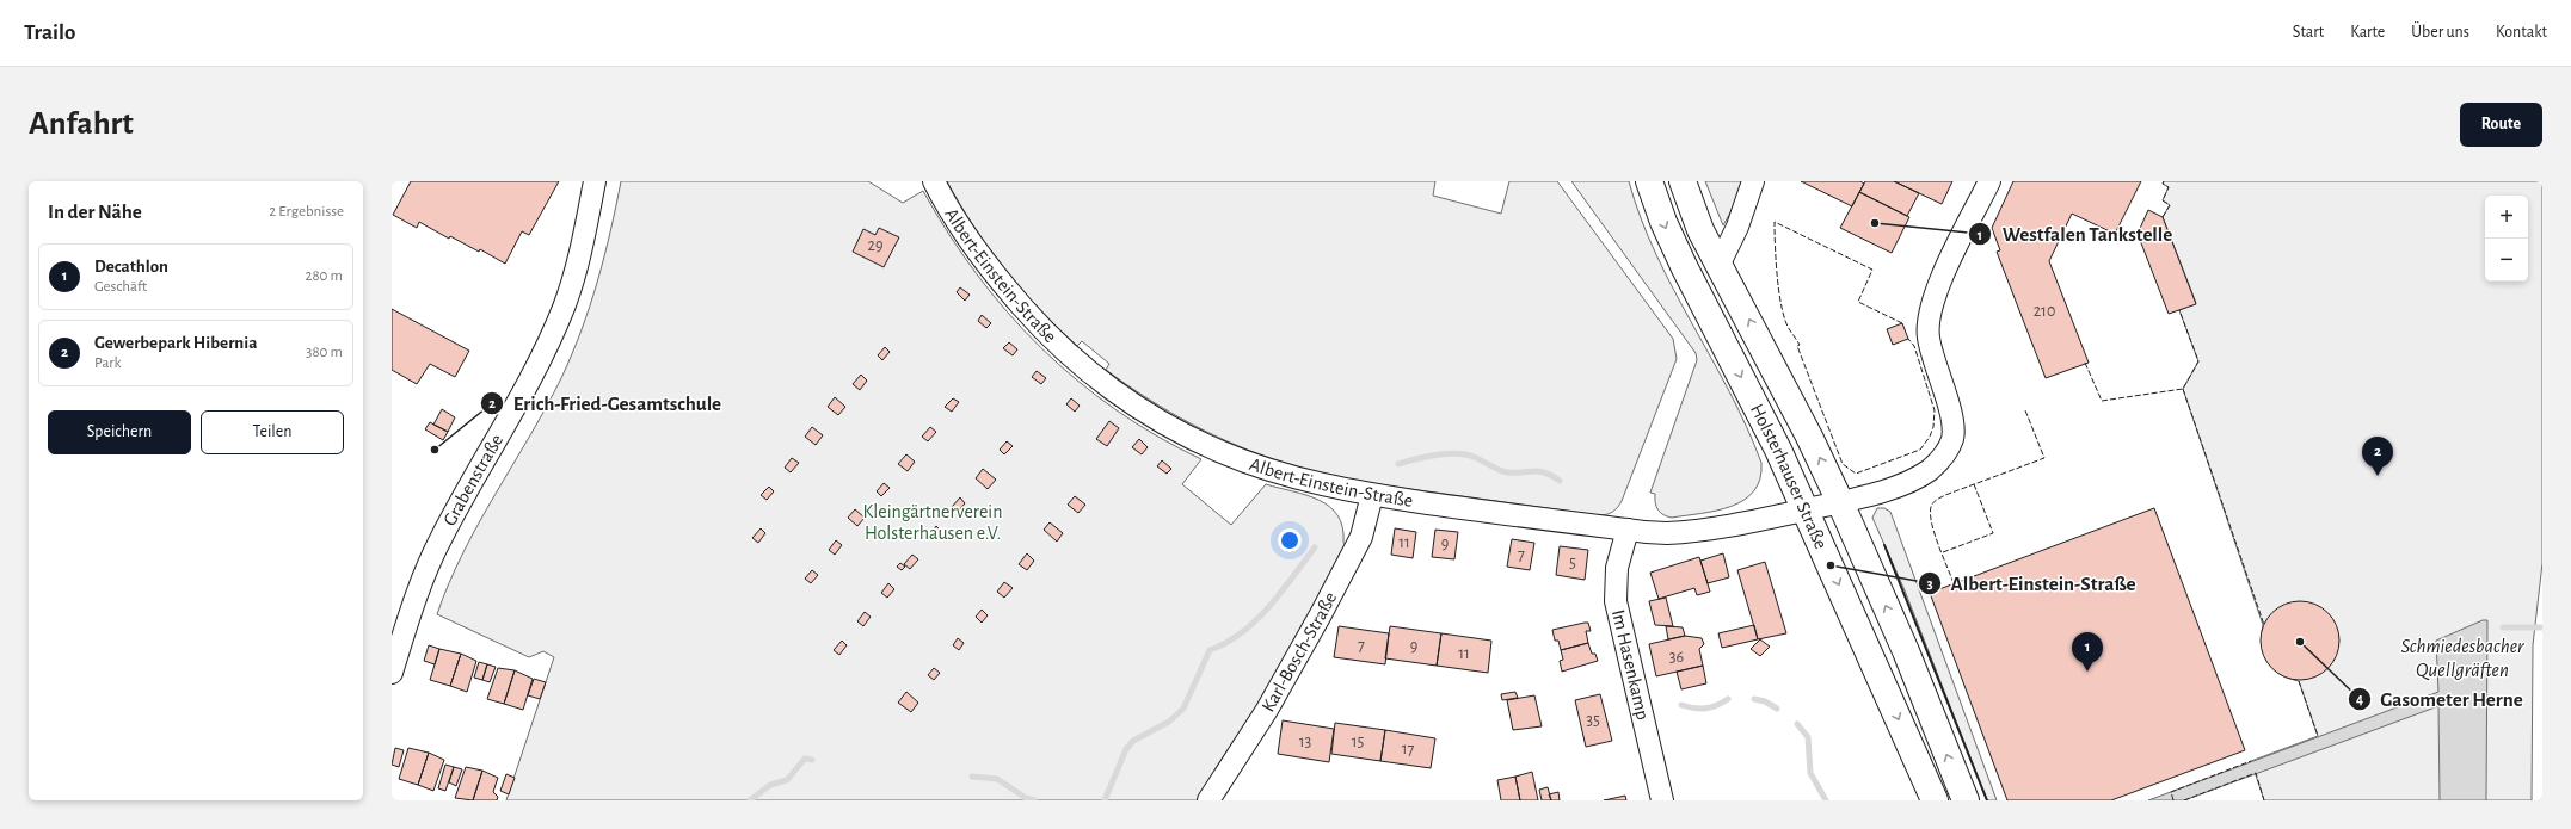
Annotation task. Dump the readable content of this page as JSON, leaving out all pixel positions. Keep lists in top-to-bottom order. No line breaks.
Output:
{"streets":{"main road":["Holsterhauser Straße"],"street":["Albert-Einstein-Straße","Grabenstraße","Karl-Bosch-Straße","Im Hasenkamp"]},"crossings":[["Albert-Einstein-Straße","Holsterhauser Straße"],["Albert-Einstein-Straße","Karl-Bosch-Straße"],["Albert-Einstein-Straße","Im Hasenkamp"]],"water":["Schmiedesbacher Quellgräften"],"parks":["Kleingärtnerverein Holsterhausen e.V."],"places":["Westfalen Tankstelle","Erich-Fried-Gesamtschule","Albert-Einstein-Straße","Gasometer Herne"],"house_numbers":["29","210","11","9","7","5","7","9","11","36","35","13","15","17"],"page":{"header":"Trailo","nav":["Start","Karte","Über uns","Kontakt"],"buttons":["Route",["Speichern","Teilen"]],"title":"Anfahrt","heading":["In der Nähe","2 Ergebnisse"],"map_buttons":["+","−"],"list":[{"mark":"1","name":"Decathlon","note":"Geschäft","value":"280 m"},{"mark":"2","name":"Gewerbepark Hibernia","note":"Park","value":"380 m"}],"pins":["2","1"]}}
